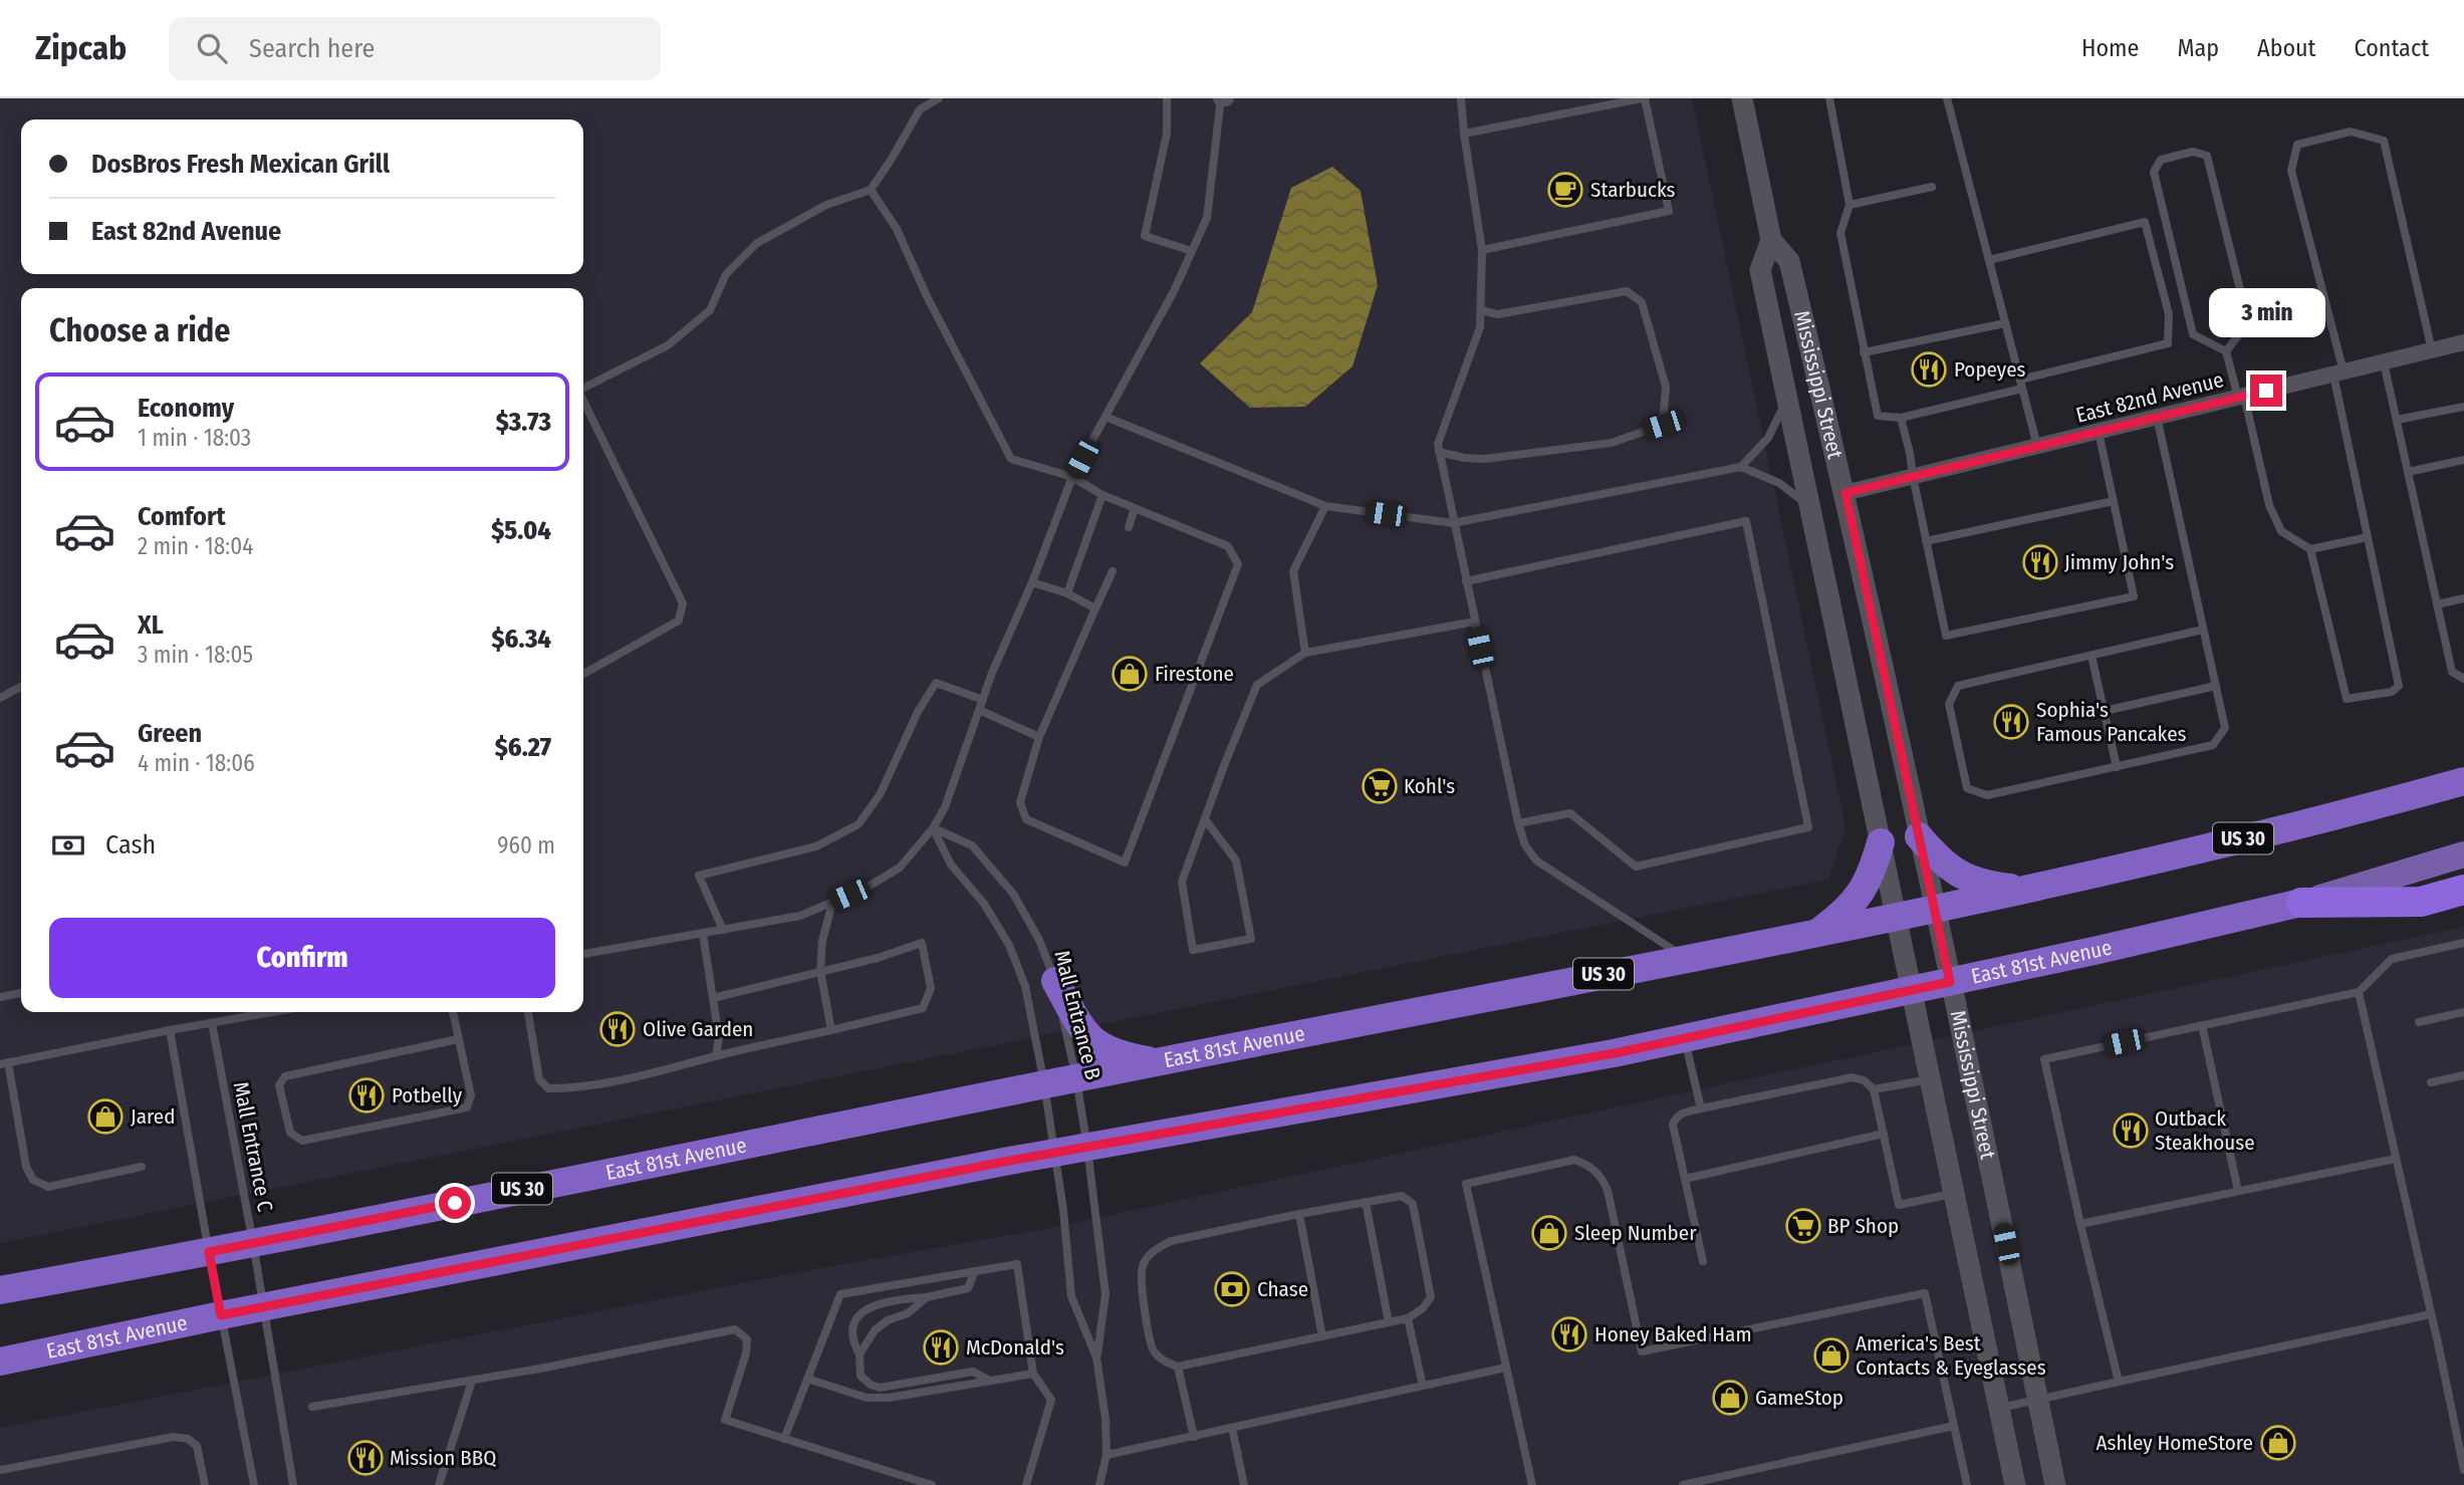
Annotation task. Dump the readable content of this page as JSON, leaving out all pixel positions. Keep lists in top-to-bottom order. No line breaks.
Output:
{"streets":{"highway":["US 30","East 81st Avenue"],"street":["Mississippi Street","East 82nd Avenue"],"lane":["Mall Entrance B","Mall Entrance C"]},"crossings":[["Mississippi Street","East 82nd Avenue"],["Mississippi Street","East 81st Avenue"],["East 81st Avenue","Mall Entrance B"],["East 81st Avenue","Mall Entrance C"]],"places":{"cafe":["Starbucks"],"restaurant":["Popeyes","Jimmy John's","Sophia's Famous Pancakes","Olive Garden","Potbelly","Outback Steakhouse","Honey Baked Ham","McDonald's","Mission BBQ"],"shop":["Firestone","Jared","Sleep Number","America's Best Contacts & Eyeglasses","GameStop","Ashley HomeStore"],"supermarket":["Kohl's","BP Shop"],"bank":["Chase"]},"page":{"header":"Zipcab","search":"Search here","nav":["Home","Map","About","Contact"],"banner":["DosBros Fresh Mexican Grill","East 82nd Avenue"],"bubble":"3 min","heading":"Choose a ride","list":[{"name":"Economy","note":"1 min · 18:03","value":"$3.73"},{"name":"Comfort","note":"2 min · 18:04","value":"$5.04"},{"name":"XL","note":"3 min · 18:05","value":"$6.34"},{"name":"Green","note":"4 min · 18:06","value":"$6.27"}],"pay":["Cash","960 m"],"buttons":"Confirm"}}
